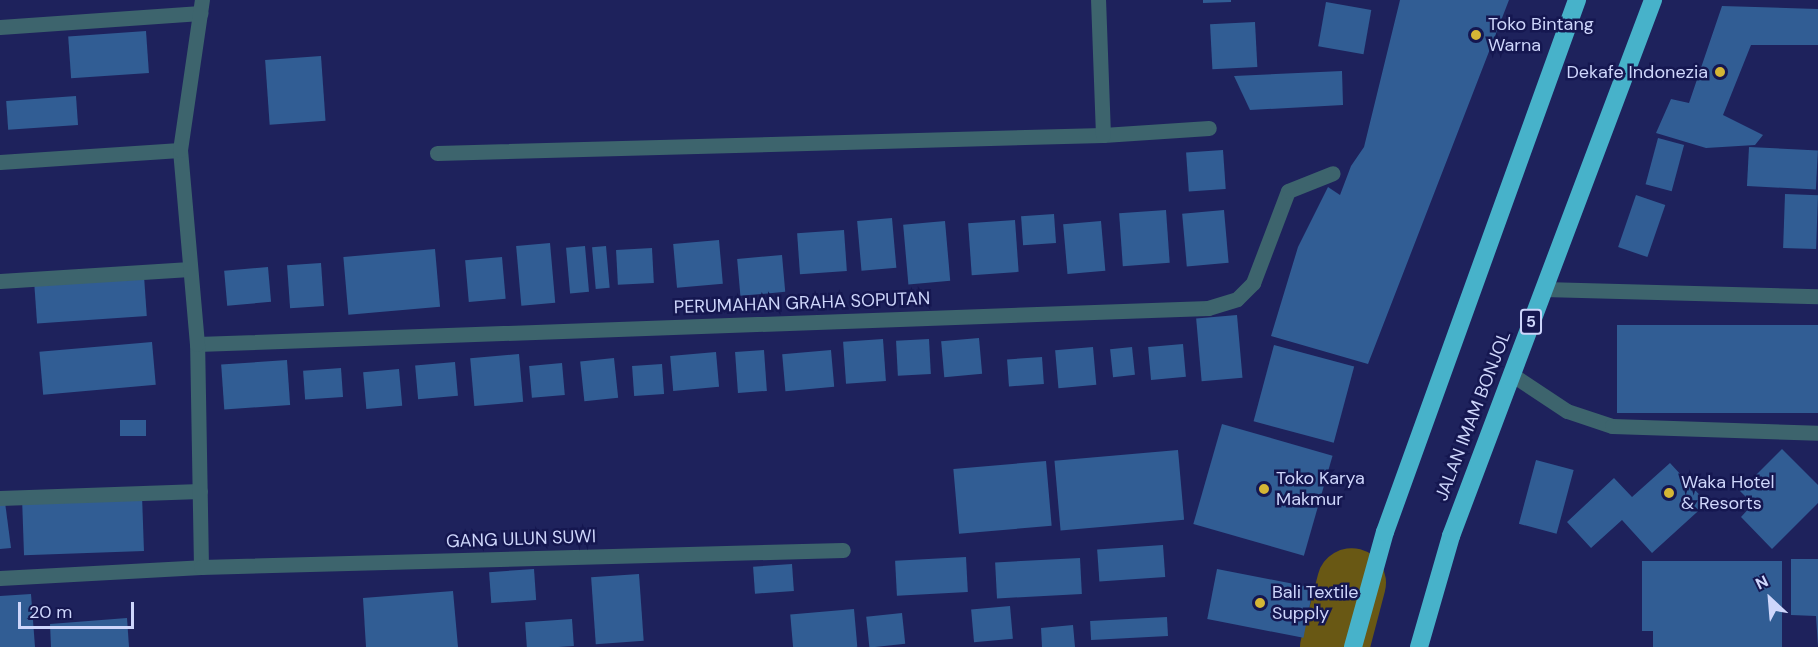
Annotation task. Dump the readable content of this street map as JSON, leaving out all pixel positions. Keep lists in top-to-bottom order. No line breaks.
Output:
{"streets":{"highway":["5","JALAN IMAM BONJOL"],"street":["PERUMAHAN GRAHA SOPUTAN","GANG ULUN SUWI"]},"places":["Toko Bintang Warna","Dekafe Indonezia","Toko Karya Makmur","Waka Hotel & Resorts","Bali Textile Supply"],"scale_bar":"20 m","north":"top left"}
